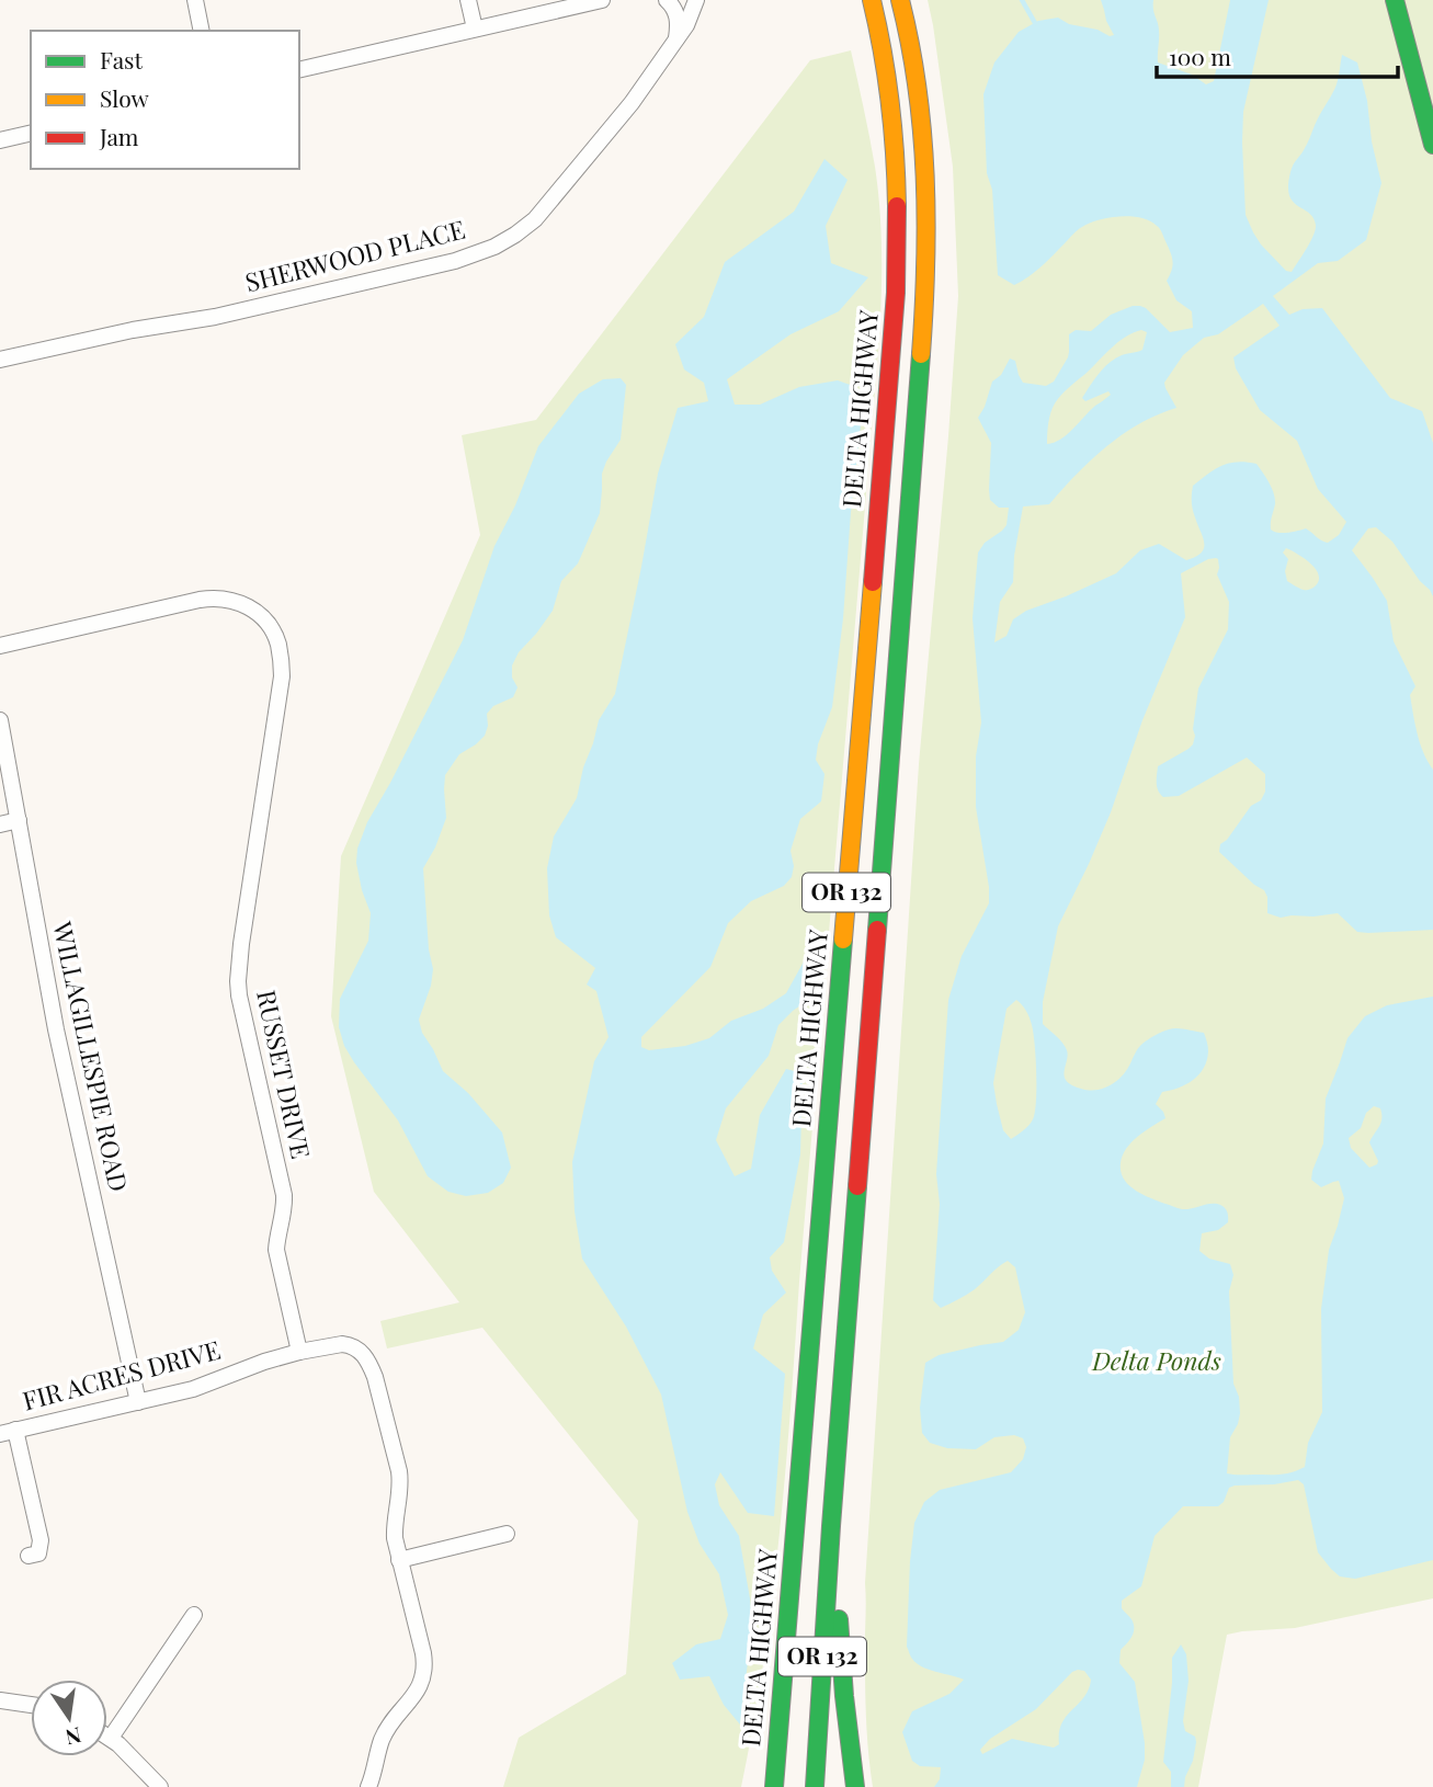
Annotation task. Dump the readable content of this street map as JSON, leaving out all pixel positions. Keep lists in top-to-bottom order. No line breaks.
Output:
{"streets":{"main road":["DELTA HIGHWAY","OR 132"],"street":["SHERWOOD PLACE","WILLAGILLESPIE ROAD","RUSSET DRIVE","FIR ACRES DRIVE"]},"crossings":[["WILLAGILLESPIE ROAD","FIR ACRES DRIVE"],["RUSSET DRIVE","FIR ACRES DRIVE"]],"parks":["Delta Ponds"],"legend":["Fast","Slow","Jam"],"scale_bar":"100 m","north":"bottom"}
